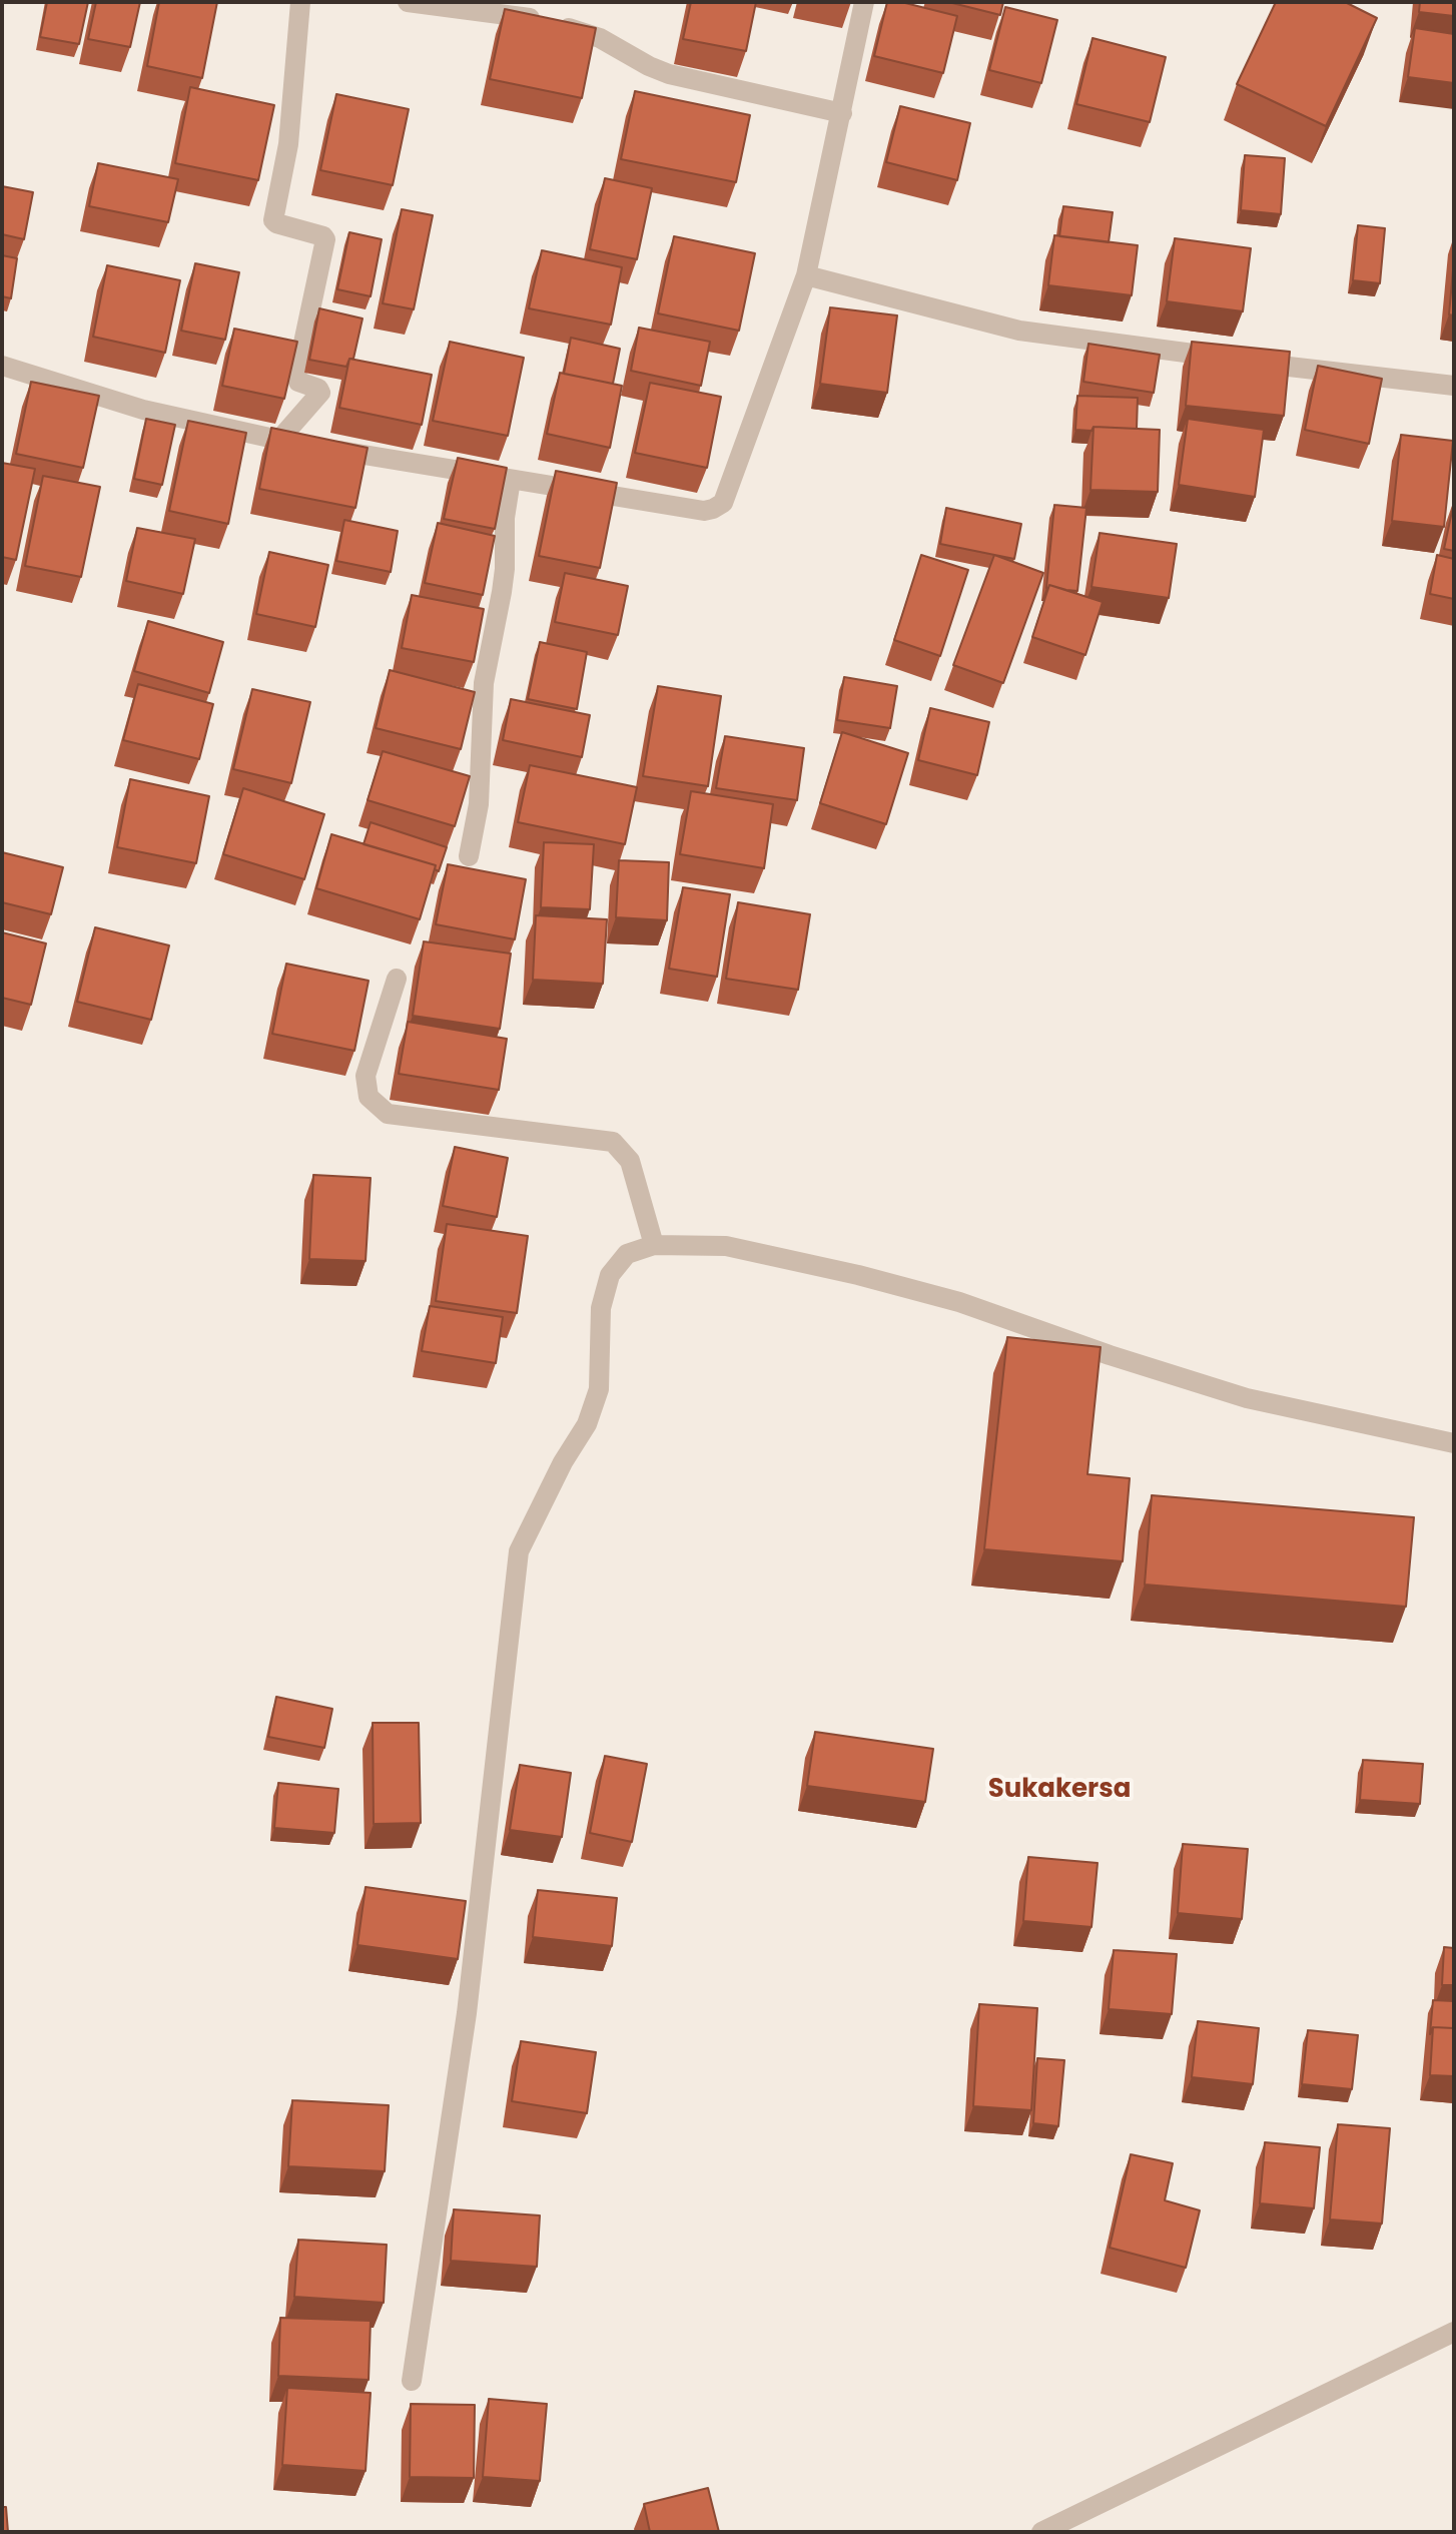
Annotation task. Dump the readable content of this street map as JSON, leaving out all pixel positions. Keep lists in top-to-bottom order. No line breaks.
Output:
{"districts":["Sukakersa"]}
